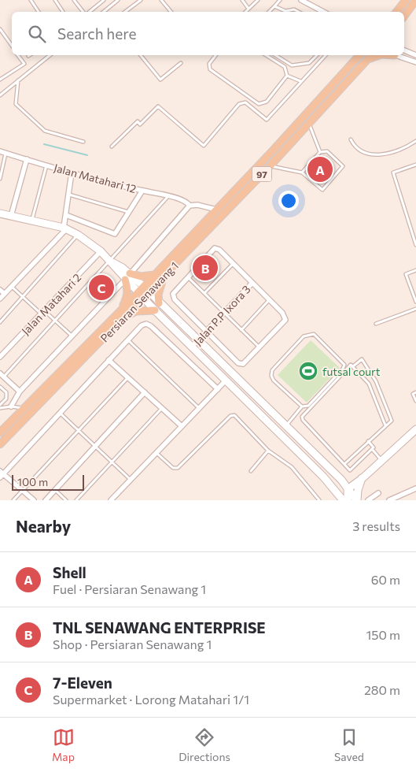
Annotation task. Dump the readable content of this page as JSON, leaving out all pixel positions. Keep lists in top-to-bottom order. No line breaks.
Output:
{"streets":{"main road":["97","Persiaran Senawang 1"],"street":["Jalan Matahari 12","Jalan Matahari 2","Jalan P.P Ixora 3"]},"places":{"sports":["futsal court"]},"scale_bar":"100 m","page":{"search":"Search here","pins":["A","B","C"],"scale":"100 m","heading":["Nearby","3 results"],"list":[{"mark":"A","name":"Shell","note":"Fuel · Persiaran Senawang 1","value":"60 m"},{"mark":"B","name":"TNL SENAWANG ENTERPRISE","note":"Shop · Persiaran Senawang 1","value":"150 m"},{"mark":"C","name":"7-Eleven","note":"Supermarket · Lorong Matahari 1/1","value":"280 m"}],"nav":["Map","Directions","Saved"]}}
